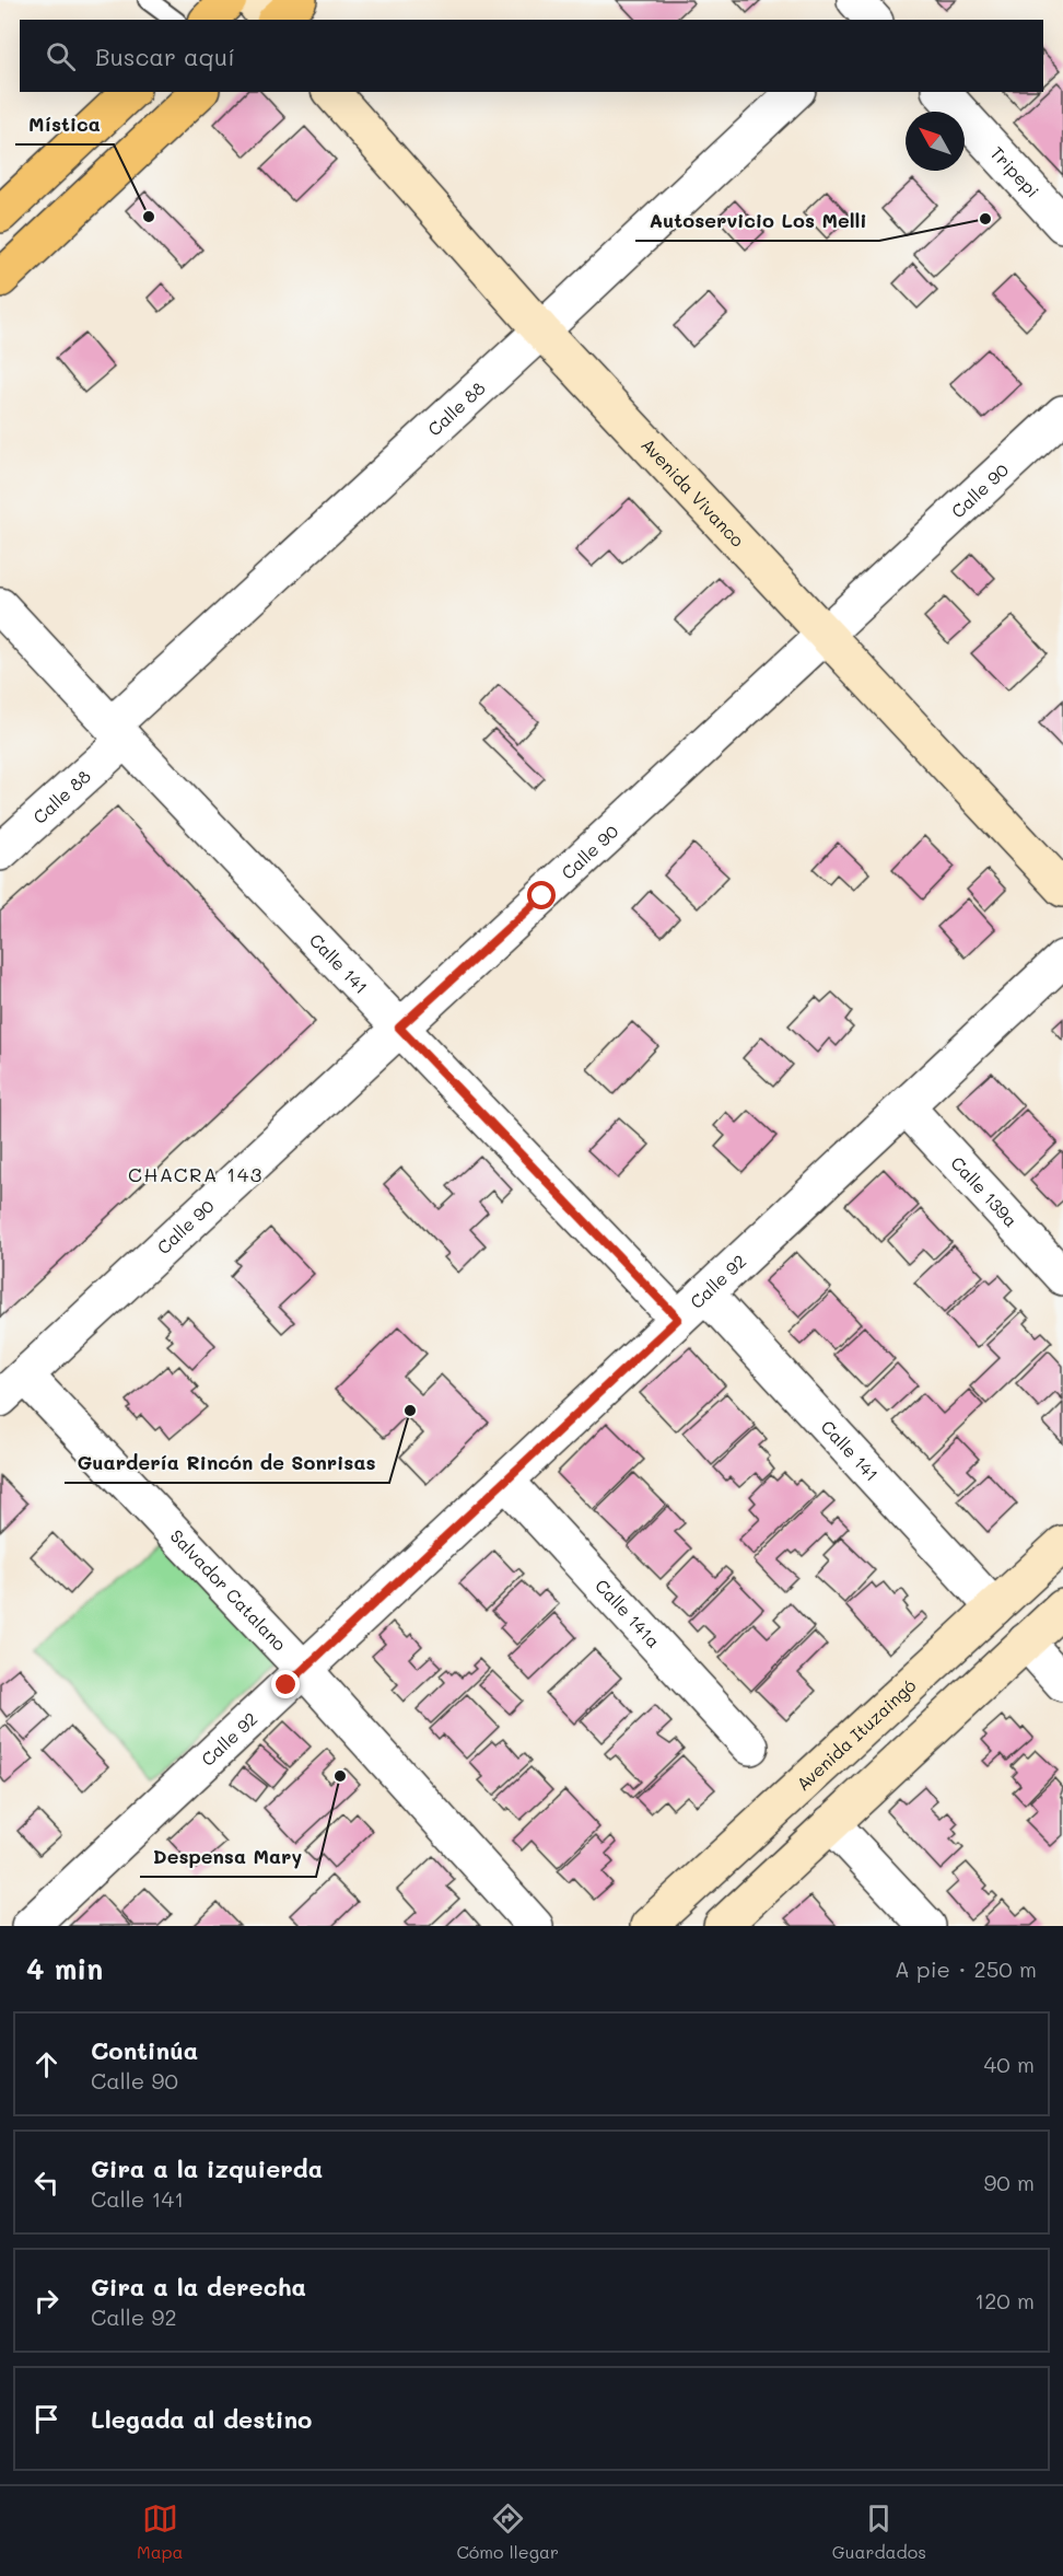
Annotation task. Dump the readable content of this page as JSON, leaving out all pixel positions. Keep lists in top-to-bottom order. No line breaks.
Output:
{"streets":{"main road":["Avenida Vivanco","Avenida Ituzaingó"],"street":["Tripepi","Calle 88","Calle 90","Calle 141","Calle 139a","Calle 92","Salvador Catalano","Calle 141a"]},"crossings":[["Calle 88","Avenida Vivanco"],["Calle 88","Calle 141"],["Calle 90","Avenida Vivanco"],["Calle 90","Calle 141"],["Calle 90","Salvador Catalano"],["Calle 141","Calle 92"],["Calle 141","Avenida Ituzaingó"],["Calle 139a","Calle 92"],["Calle 92","Salvador Catalano"],["Calle 92","Calle 141a"]],"districts":["CHACRA 143"],"places":["Mística","Autoservicio Los Melli","Guardería Rincón de Sonrisas","Despensa Mary"],"north":"top left","page":{"search":"Buscar aquí","heading":["4 min","A pie · 250 m"],"list":[["Continúa","Calle 90","40 m"],["Gira a la izquierda","Calle 141","90 m"],["Gira a la derecha","Calle 92","120 m"],"Llegada al destino"],"nav":["Mapa","Cómo llegar","Guardados"]}}
